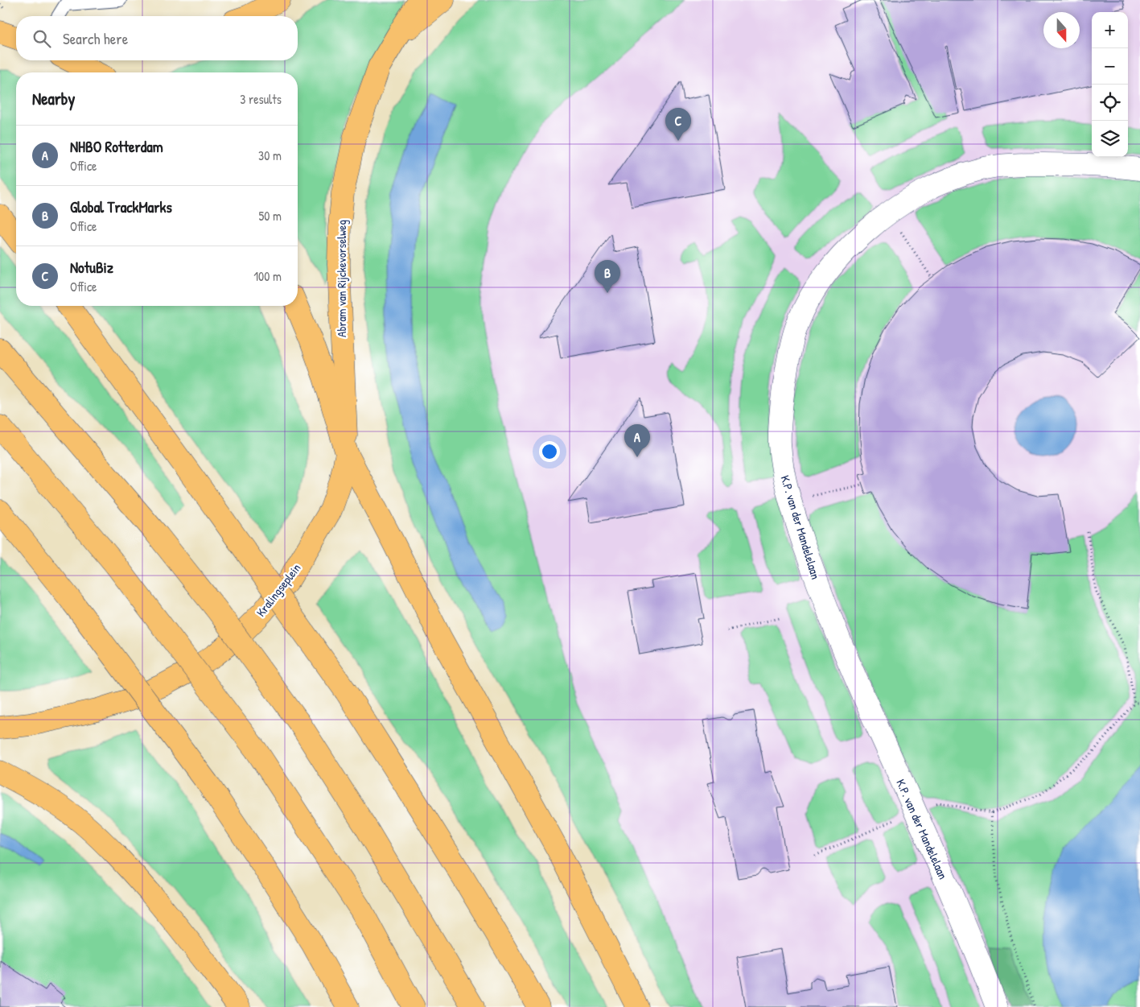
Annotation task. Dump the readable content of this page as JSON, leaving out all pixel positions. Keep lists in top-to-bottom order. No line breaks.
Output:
{"streets":{"main road":["Abram van Rijckevorselweg","Kralingseplein"],"street":["K.P. van der Mandelelaan"]},"crossings":[["Abram van Rijckevorselweg","Kralingseplein"]],"north":"bottom","page":{"map_buttons":["+","−"],"search":"Search here","heading":["Nearby","3 results"],"pins":["C","B","A"],"list":[{"mark":"A","name":"NHBO Rotterdam","note":"Office","value":"30 m"},{"mark":"B","name":"Global TrackMarks","note":"Office","value":"50 m"},{"mark":"C","name":"NotuBiz","note":"Office","value":"100 m"}]}}
